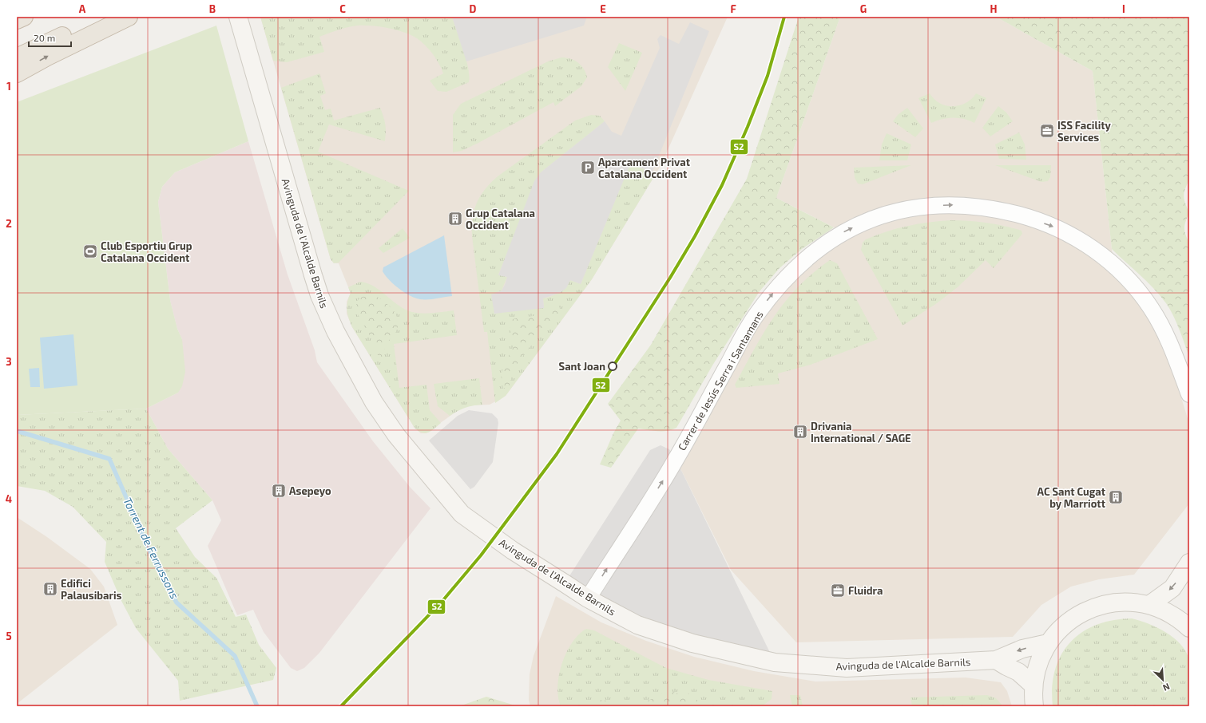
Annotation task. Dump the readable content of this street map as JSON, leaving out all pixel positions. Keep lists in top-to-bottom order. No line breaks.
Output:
{"streets":{"street":["Avinguda de l'Alcalde Barnils","Carrer de Jesús Serra i Santamans"]},"crossings":[["Avinguda de l'Alcalde Barnils","Carrer de Jesús Serra i Santamans"]],"water":["Torrent de Ferrussons"],"places":{"office":["ISS Facility Services","Fluidra"],"parking":["Aparcament Privat Catalana Occident"],"building":["Grup Catalana Occident","Drivania International / SAGE","Asepeyo","AC Sant Cugat by Marriott","Edifici Palausibaris"],"sports":["Club Esportiu Grup Catalana Occident"],"other":["Sant Joan"]},"lines":["transit line S2"],"scale_bar":"20 m","north":"bottom right","grid":{"columns":["A","B","C","D","E","F","G","H","I"],"rows":["1","2","3","4","5"]}}
